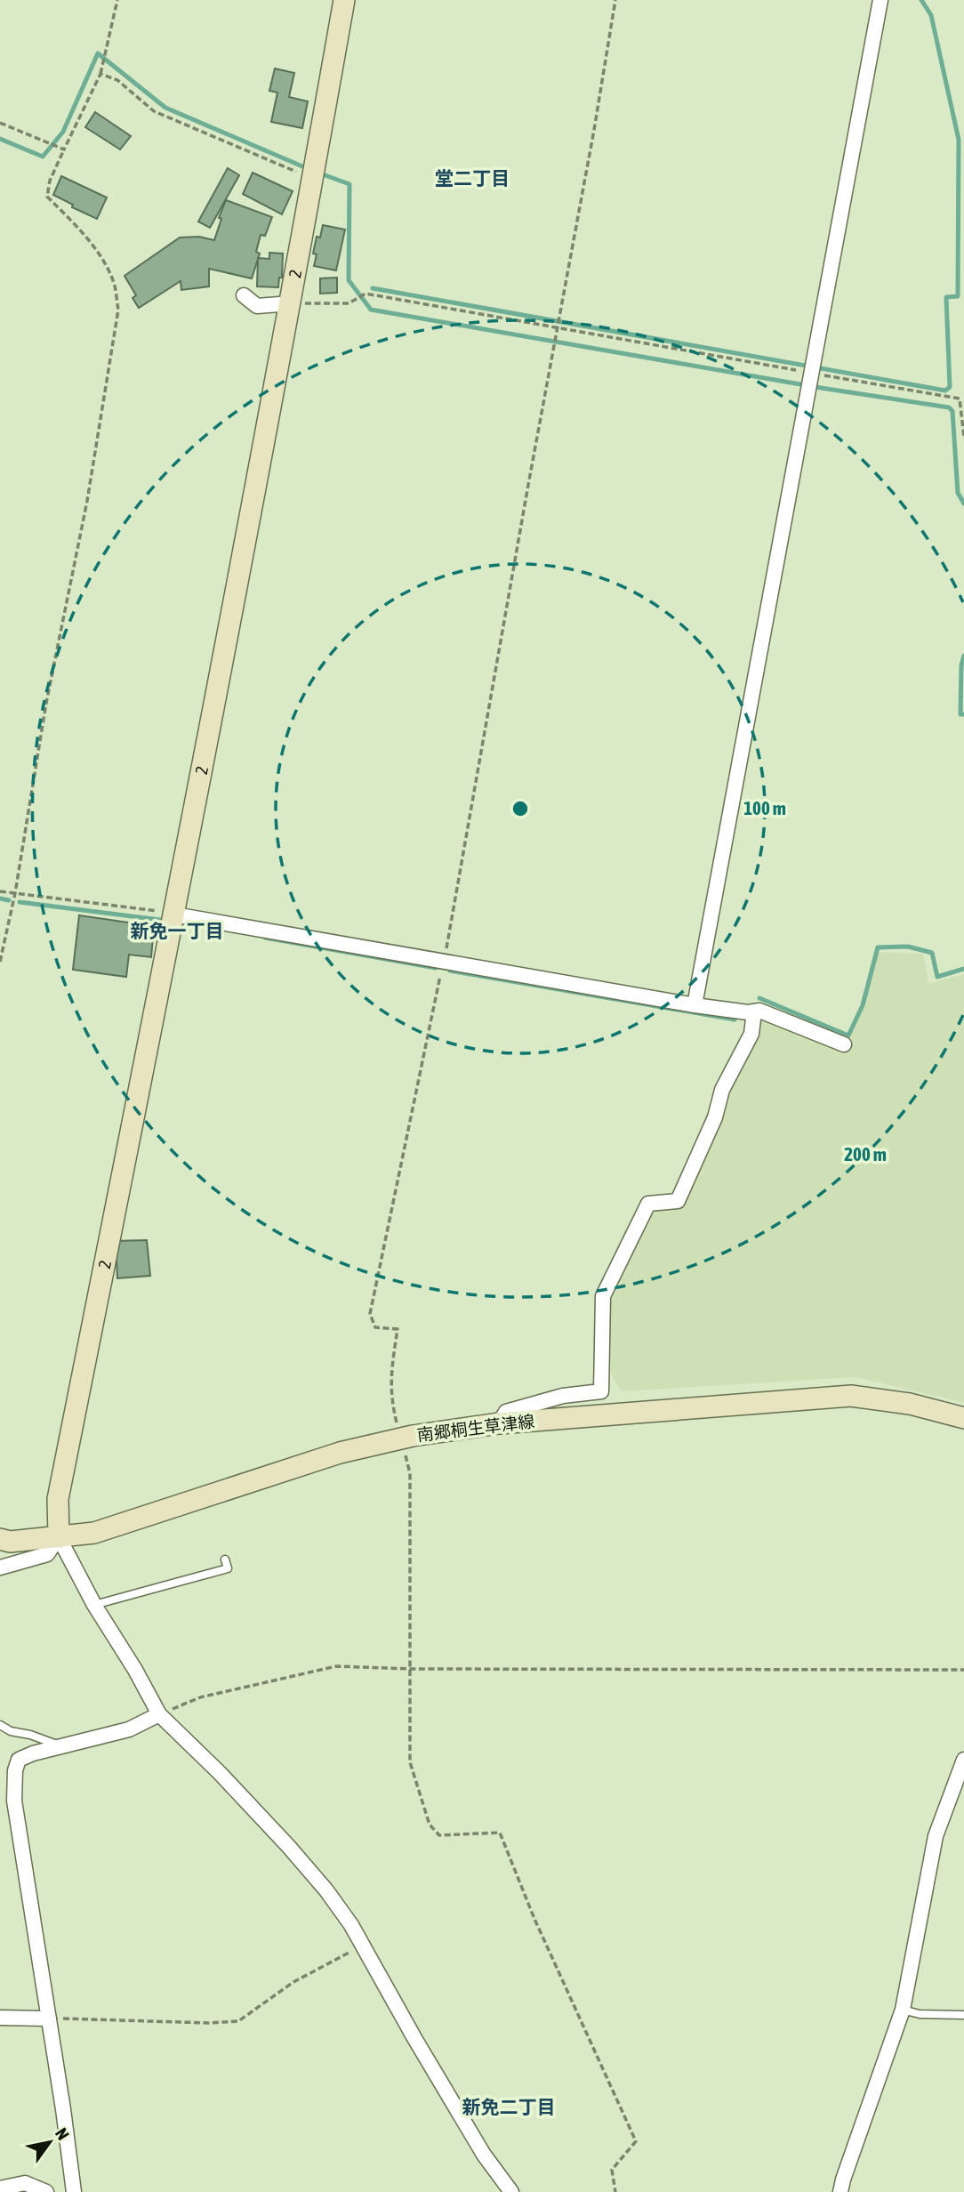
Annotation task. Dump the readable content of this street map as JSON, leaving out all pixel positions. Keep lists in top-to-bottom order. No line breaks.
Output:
{"streets":{"street":["2","南郷桐生草津線"]},"crossings":[["2","南郷桐生草津線"]],"districts":["堂二丁目","新免一丁目","新免二丁目"],"north":"top right","rings":["100 m","200 m"]}
